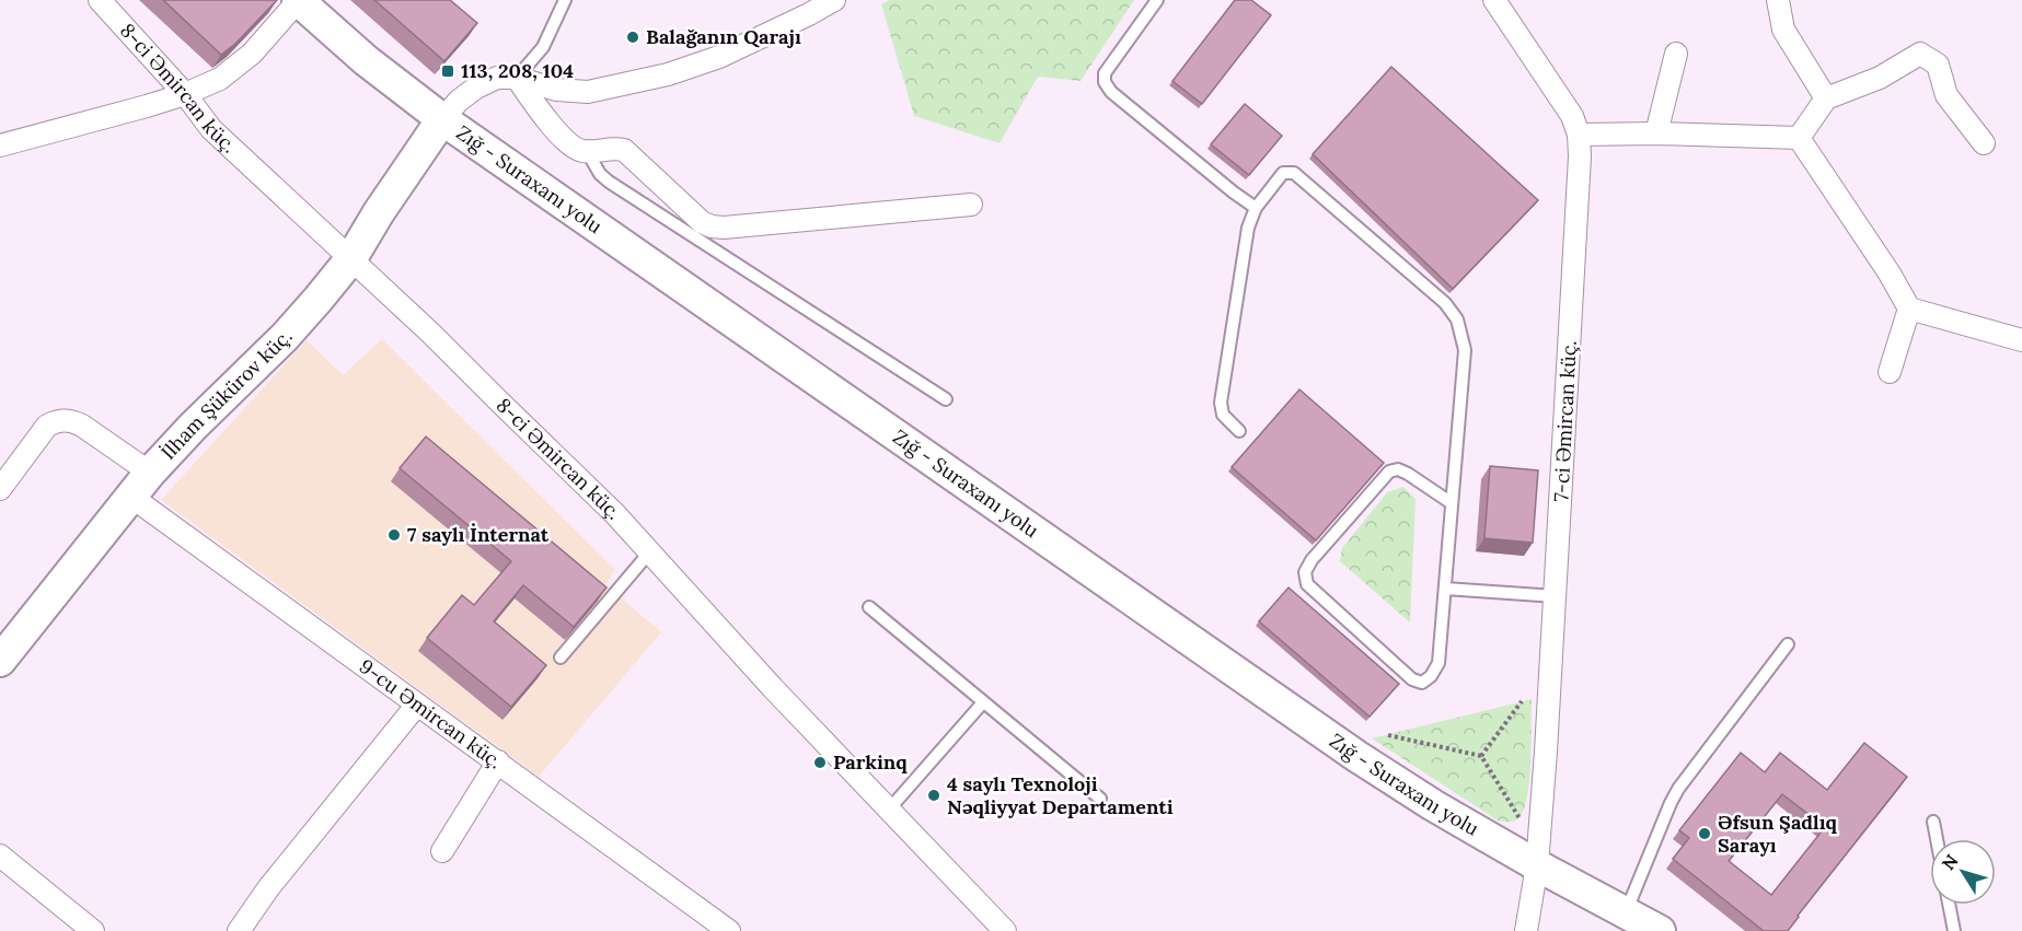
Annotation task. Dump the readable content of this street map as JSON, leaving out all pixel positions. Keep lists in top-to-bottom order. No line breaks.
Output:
{"streets":{"main road":["Zığ - Suraxanı yolu","İlham Şükürov küç."],"street":["8-ci Əmircan küç.","7-ci Əmircan küç.","9-cu Əmircan küç."]},"crossings":[["8-ci Əmircan küç.","İlham Şükürov küç."],["Zığ - Suraxanı yolu","İlham Şükürov küç."],["Zığ - Suraxanı yolu","7-ci Əmircan küç."],["İlham Şükürov küç.","9-cu Əmircan küç."]],"places":{"other":["Balağanın Qarajı","7 saylı İnternat","Parkinq","4 saylı Texnoloji Nəqliyyat Departamenti","Əfsun Şadlıq Sarayı"],"transit":["113, 208, 104"]},"north":"top left"}
